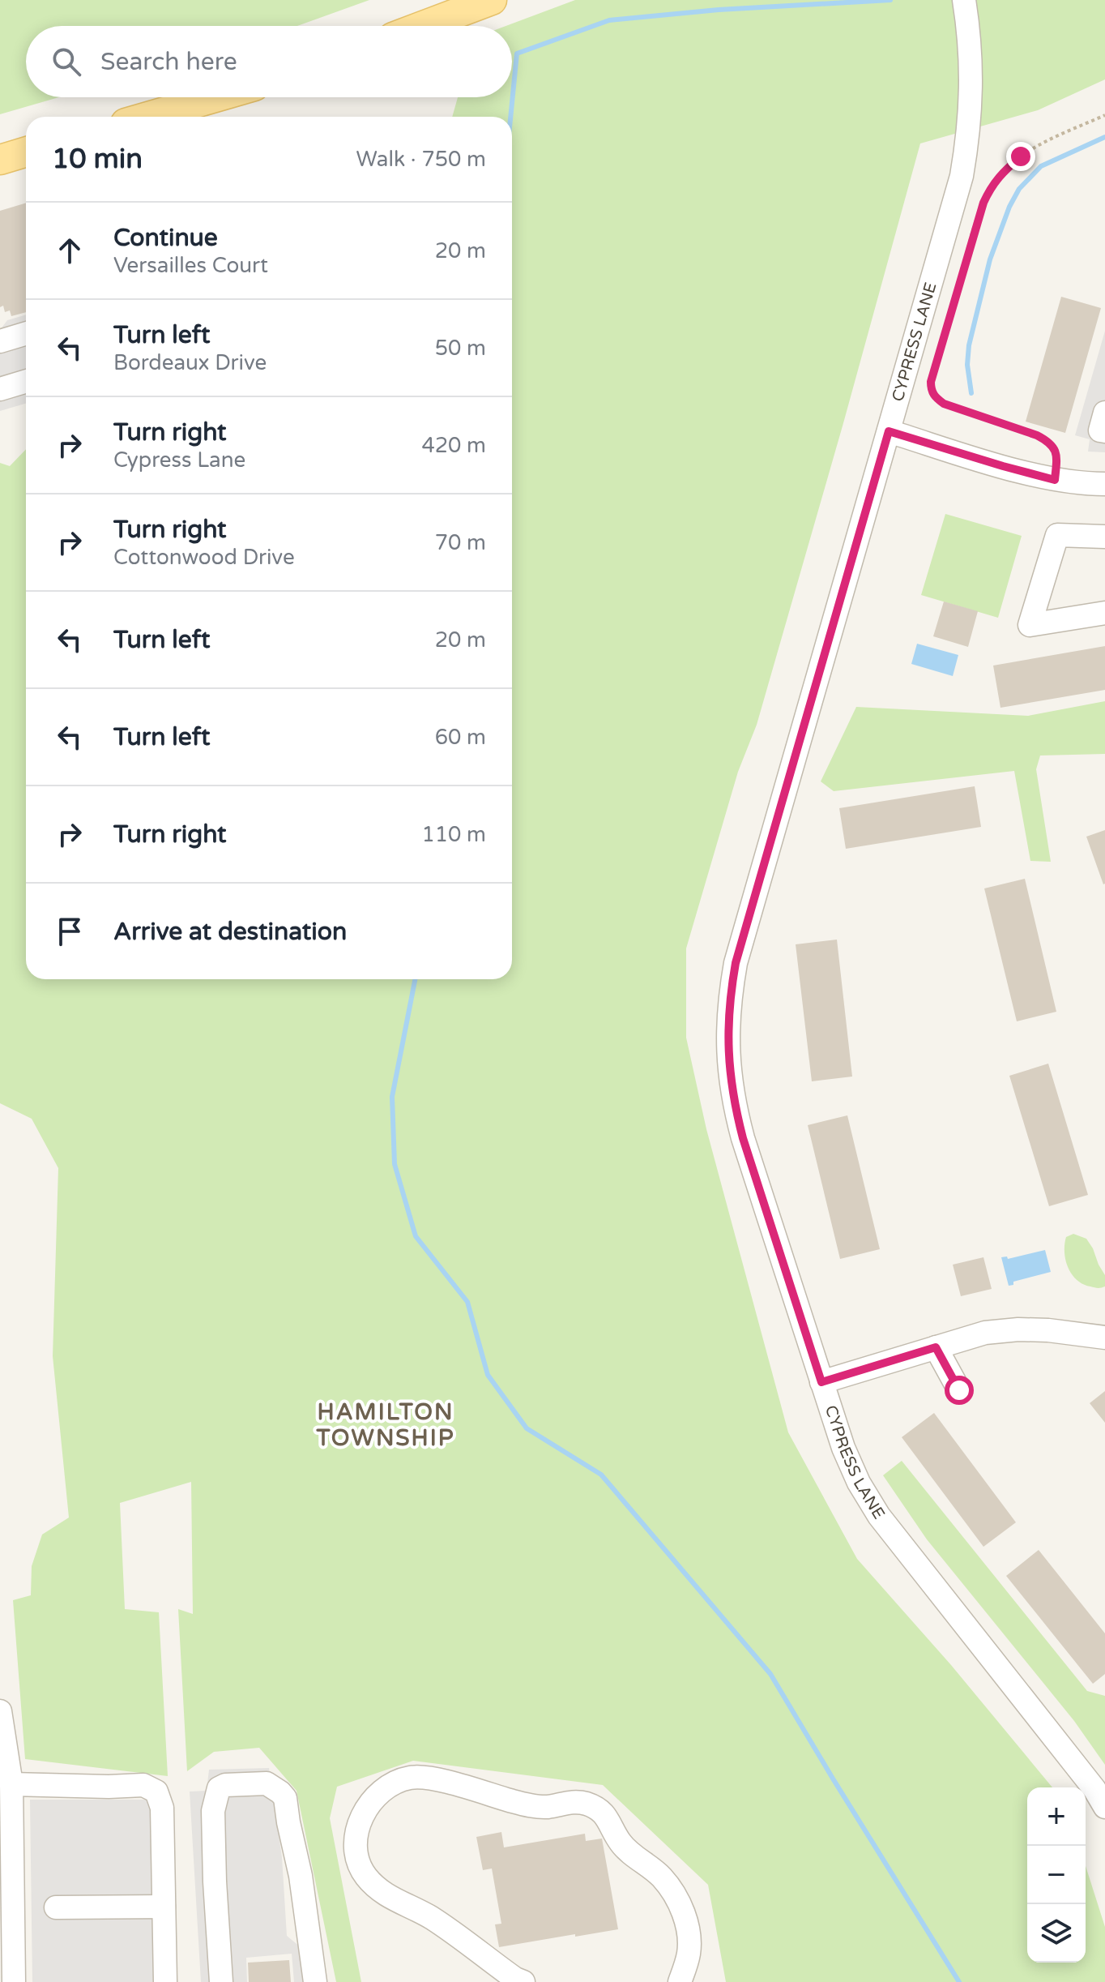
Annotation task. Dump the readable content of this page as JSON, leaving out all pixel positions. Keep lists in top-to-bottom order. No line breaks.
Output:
{"streets":{"street":["CYPRESS LANE"]},"districts":["HAMILTON TOWNSHIP"],"page":{"search":"Search here","heading":["10 min","Walk · 750 m"],"list":[["Continue","Versailles Court","20 m"],["Turn left","Bordeaux Drive","50 m"],["Turn right","Cypress Lane","420 m"],["Turn right","Cottonwood Drive","70 m"],["Turn left","20 m"],["Turn left","60 m"],["Turn right","110 m"],"Arrive at destination"],"map_buttons":["+","−"]}}
